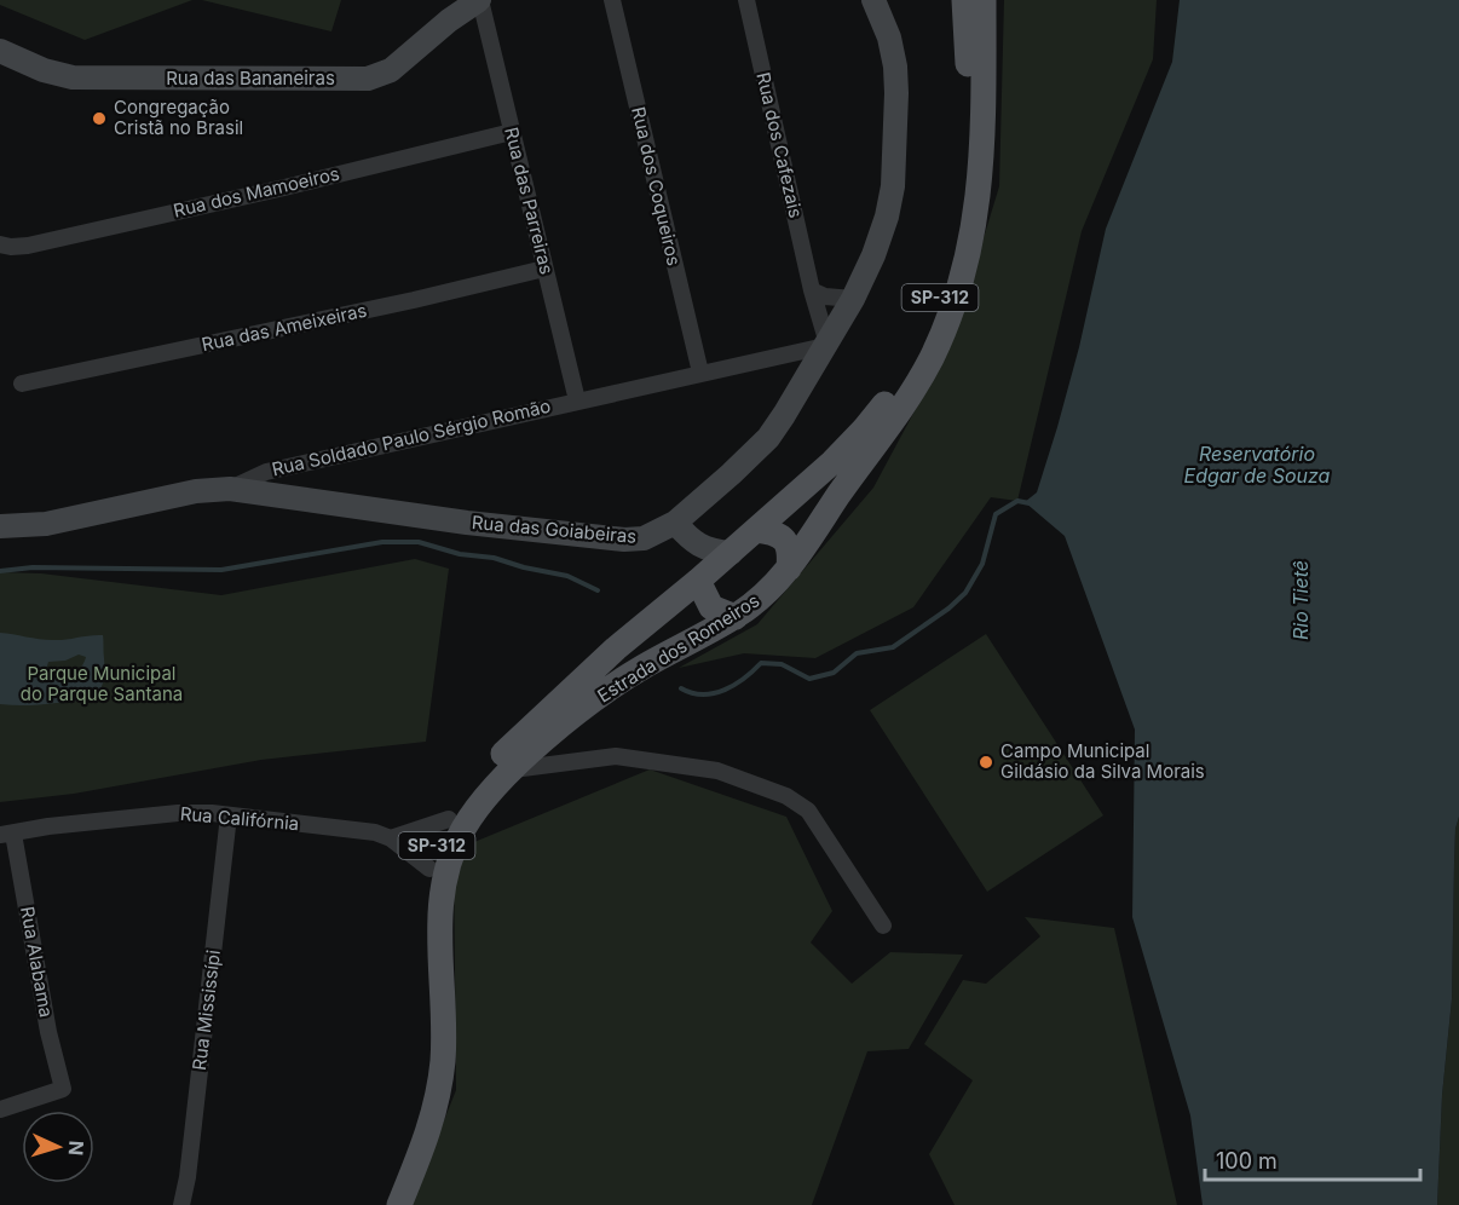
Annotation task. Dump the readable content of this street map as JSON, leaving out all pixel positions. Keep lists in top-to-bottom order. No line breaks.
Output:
{"streets":{"main road":["SP-312","Estrada dos Romeiros"],"street":["Rua das Bananeiras","Rua dos Cafezais","Rua dos Coqueiros","Rua dos Mamoeiros","Rua das Parreiras","Rua das Ameixeiras","Rua Soldado Paulo Sérgio Romão","Rua das Goiabeiras","Rua Califórnia","Rua Alabama","Rua Mississípi"]},"crossings":[["Rua das Bananeiras","Rua das Parreiras"],["Rua dos Cafezais","Rua Soldado Paulo Sérgio Romão"],["Rua dos Cafezais","Rua das Goiabeiras"],["Rua dos Coqueiros","Rua Soldado Paulo Sérgio Romão"],["Rua dos Mamoeiros","Rua das Parreiras"],["Rua das Parreiras","Rua das Ameixeiras"],["Rua das Parreiras","Rua Soldado Paulo Sérgio Romão"],["Rua Soldado Paulo Sérgio Romão","Rua das Goiabeiras"],["Estrada dos Romeiros","Rua Califórnia"],["Rua Califórnia","Rua Alabama"],["Rua Califórnia","Rua Mississípi"]],"water":["Reservatório Edgar de Souza","Rio Tietê"],"parks":["Parque Municipal do Parque Santana"],"places":["Congregação Cristã no Brasil","Campo Municipal Gildásio da Silva Morais"],"scale_bar":"100 m","north":"right"}
